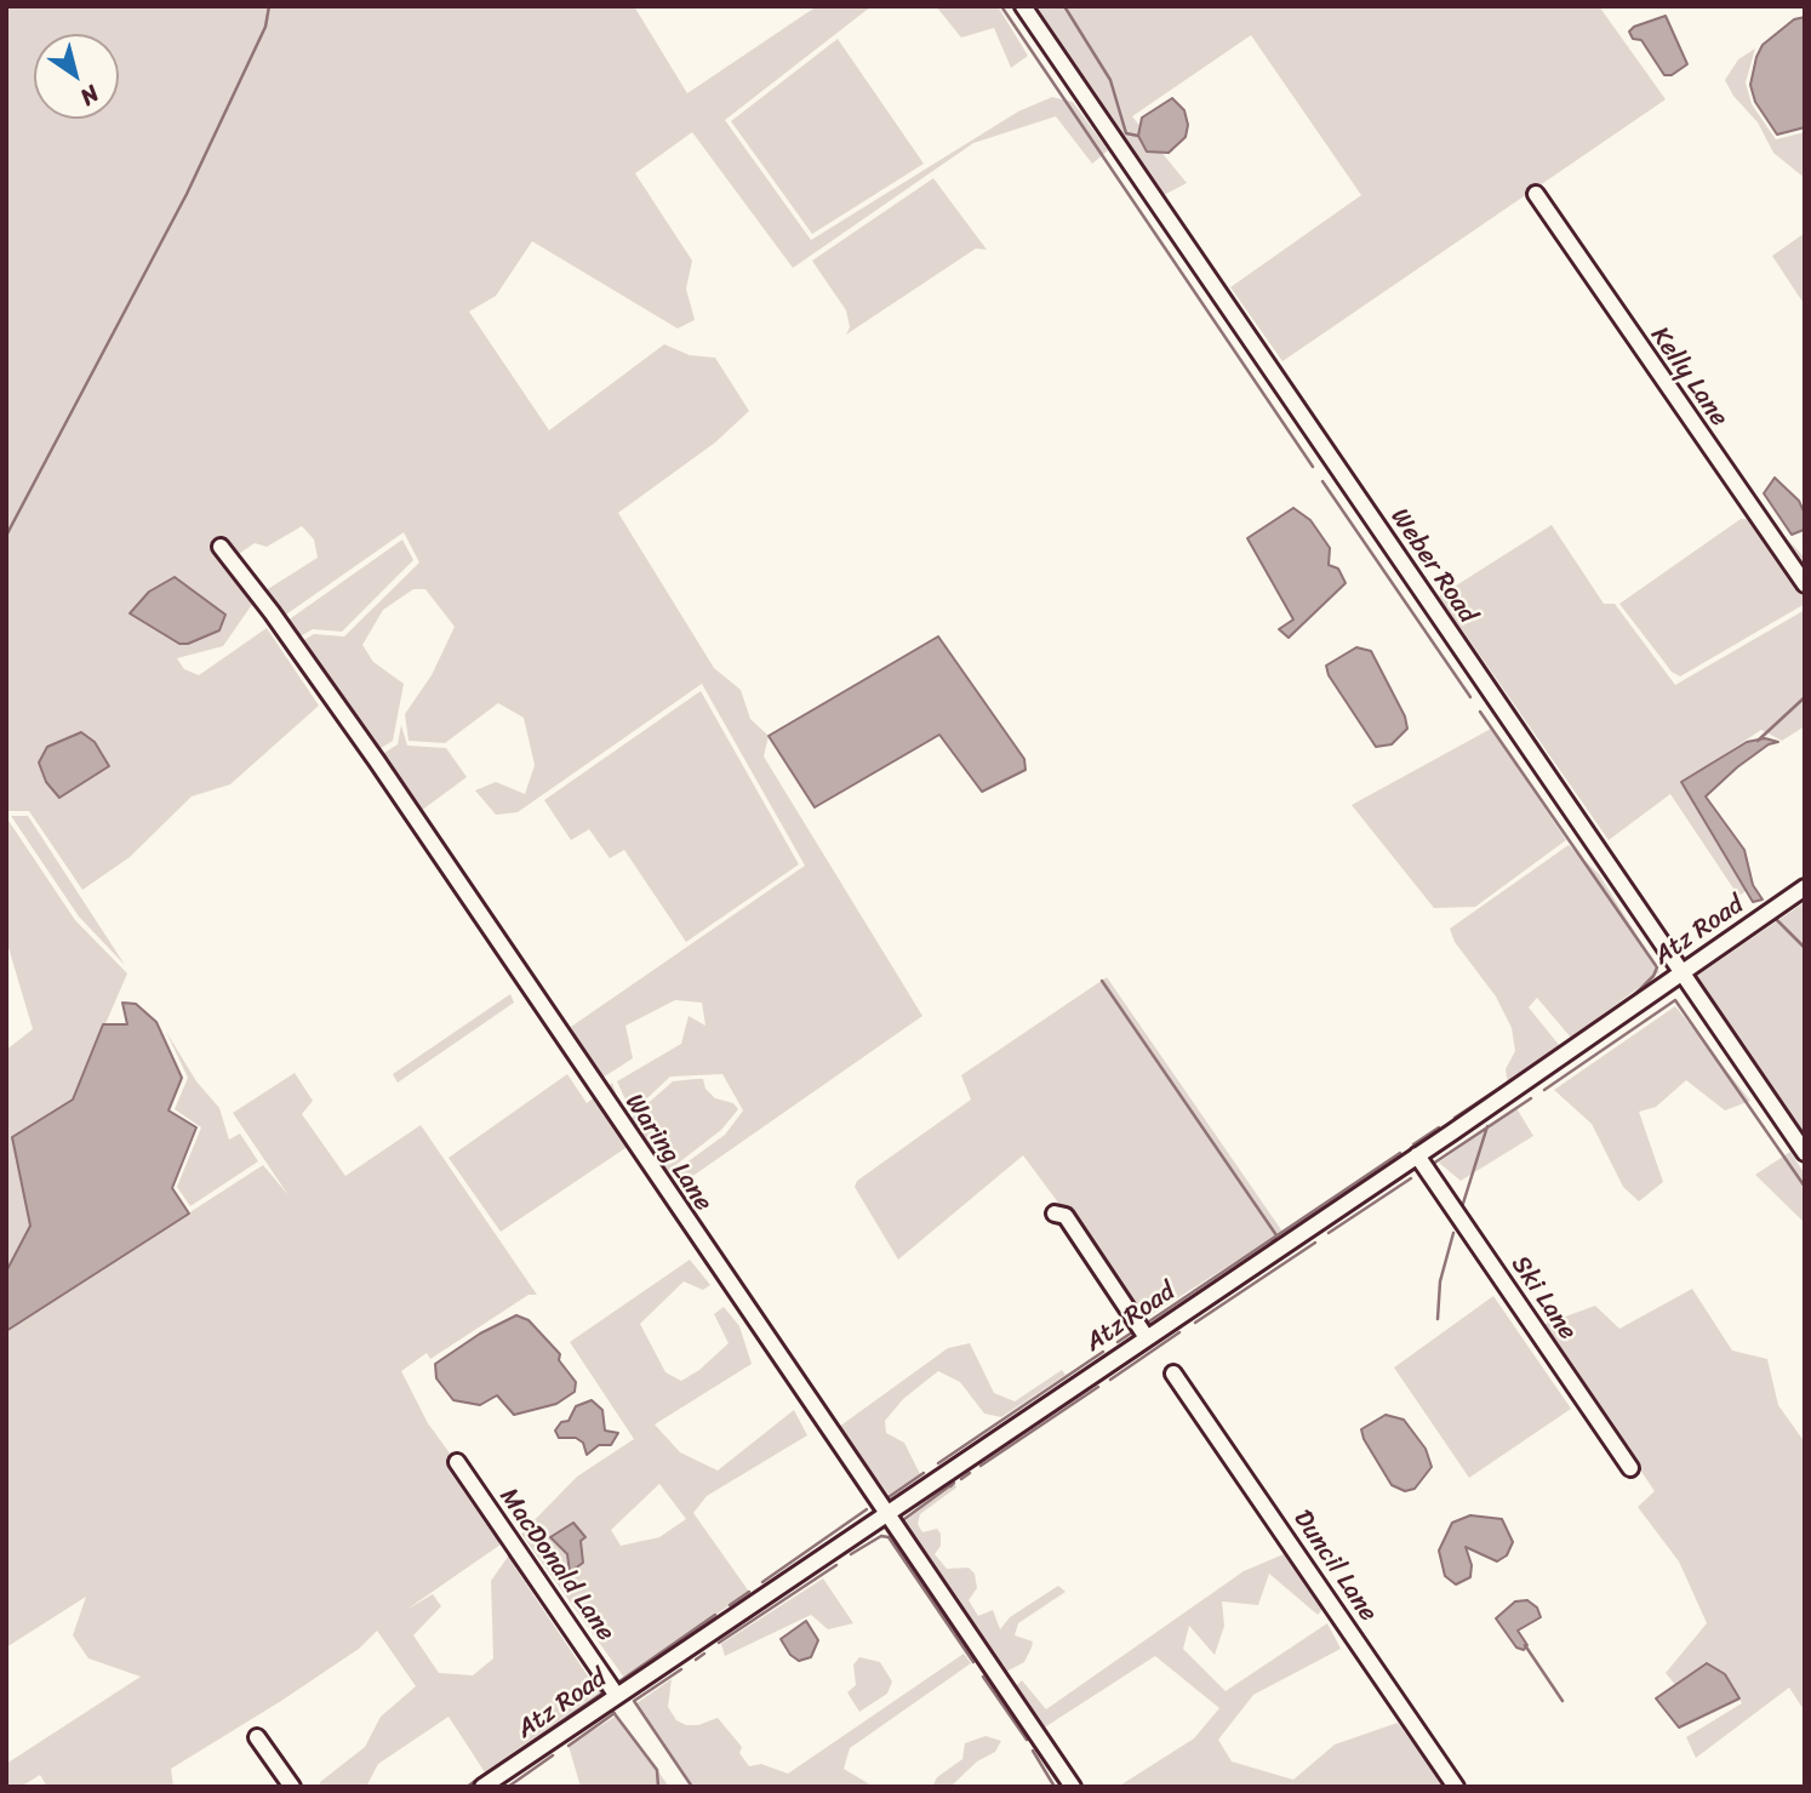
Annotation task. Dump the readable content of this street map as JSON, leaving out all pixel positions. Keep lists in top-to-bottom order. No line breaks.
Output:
{"streets":{"street":["Kelly Lane","Weber Road","Atz Road","Waring Lane","Ski Lane","MacDonald Lane","Duncil Lane"]},"crossings":[["Weber Road","Atz Road"],["Atz Road","Waring Lane"],["Atz Road","Ski Lane"],["Atz Road","MacDonald Lane"]],"north":"bottom right"}
